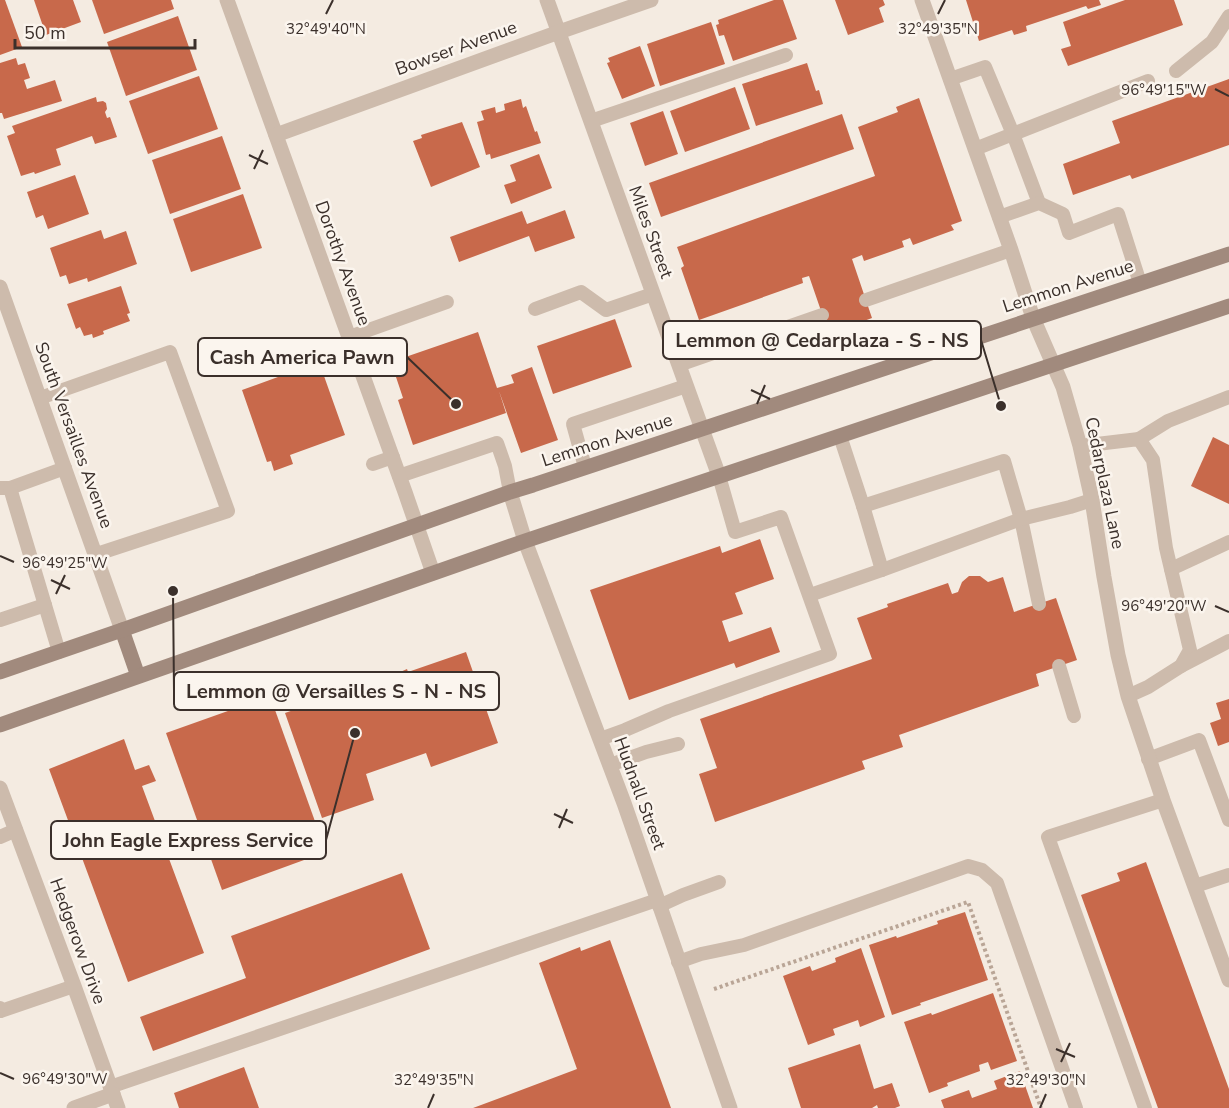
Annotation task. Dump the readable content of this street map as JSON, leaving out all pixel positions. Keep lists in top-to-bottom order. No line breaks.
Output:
{"streets":{"main road":["Lemmon Avenue"],"street":["Bowser Avenue","Miles Street","Dorothy Avenue","South Versailles Avenue","Cedarplaza Lane","Hudnall Street","Hedgerow Drive"]},"crossings":[["Bowser Avenue","Miles Street"],["Bowser Avenue","Dorothy Avenue"],["Miles Street","Lemmon Avenue"],["Dorothy Avenue","Lemmon Avenue"],["Lemmon Avenue","South Versailles Avenue"],["Lemmon Avenue","Cedarplaza Lane"],["Lemmon Avenue","Hudnall Street"]],"places":["Cash America Pawn","Lemmon @ Cedarplaza - S - NS","Lemmon @ Versailles S - N - NS","John Eagle Express Service"],"scale_bar":"50 m","coordinates":["32°49'40\"N","32°49'35\"N","96°49'15\"W","96°49'25\"W","96°49'20\"W","96°49'30\"W","32°49'30\"N"]}
